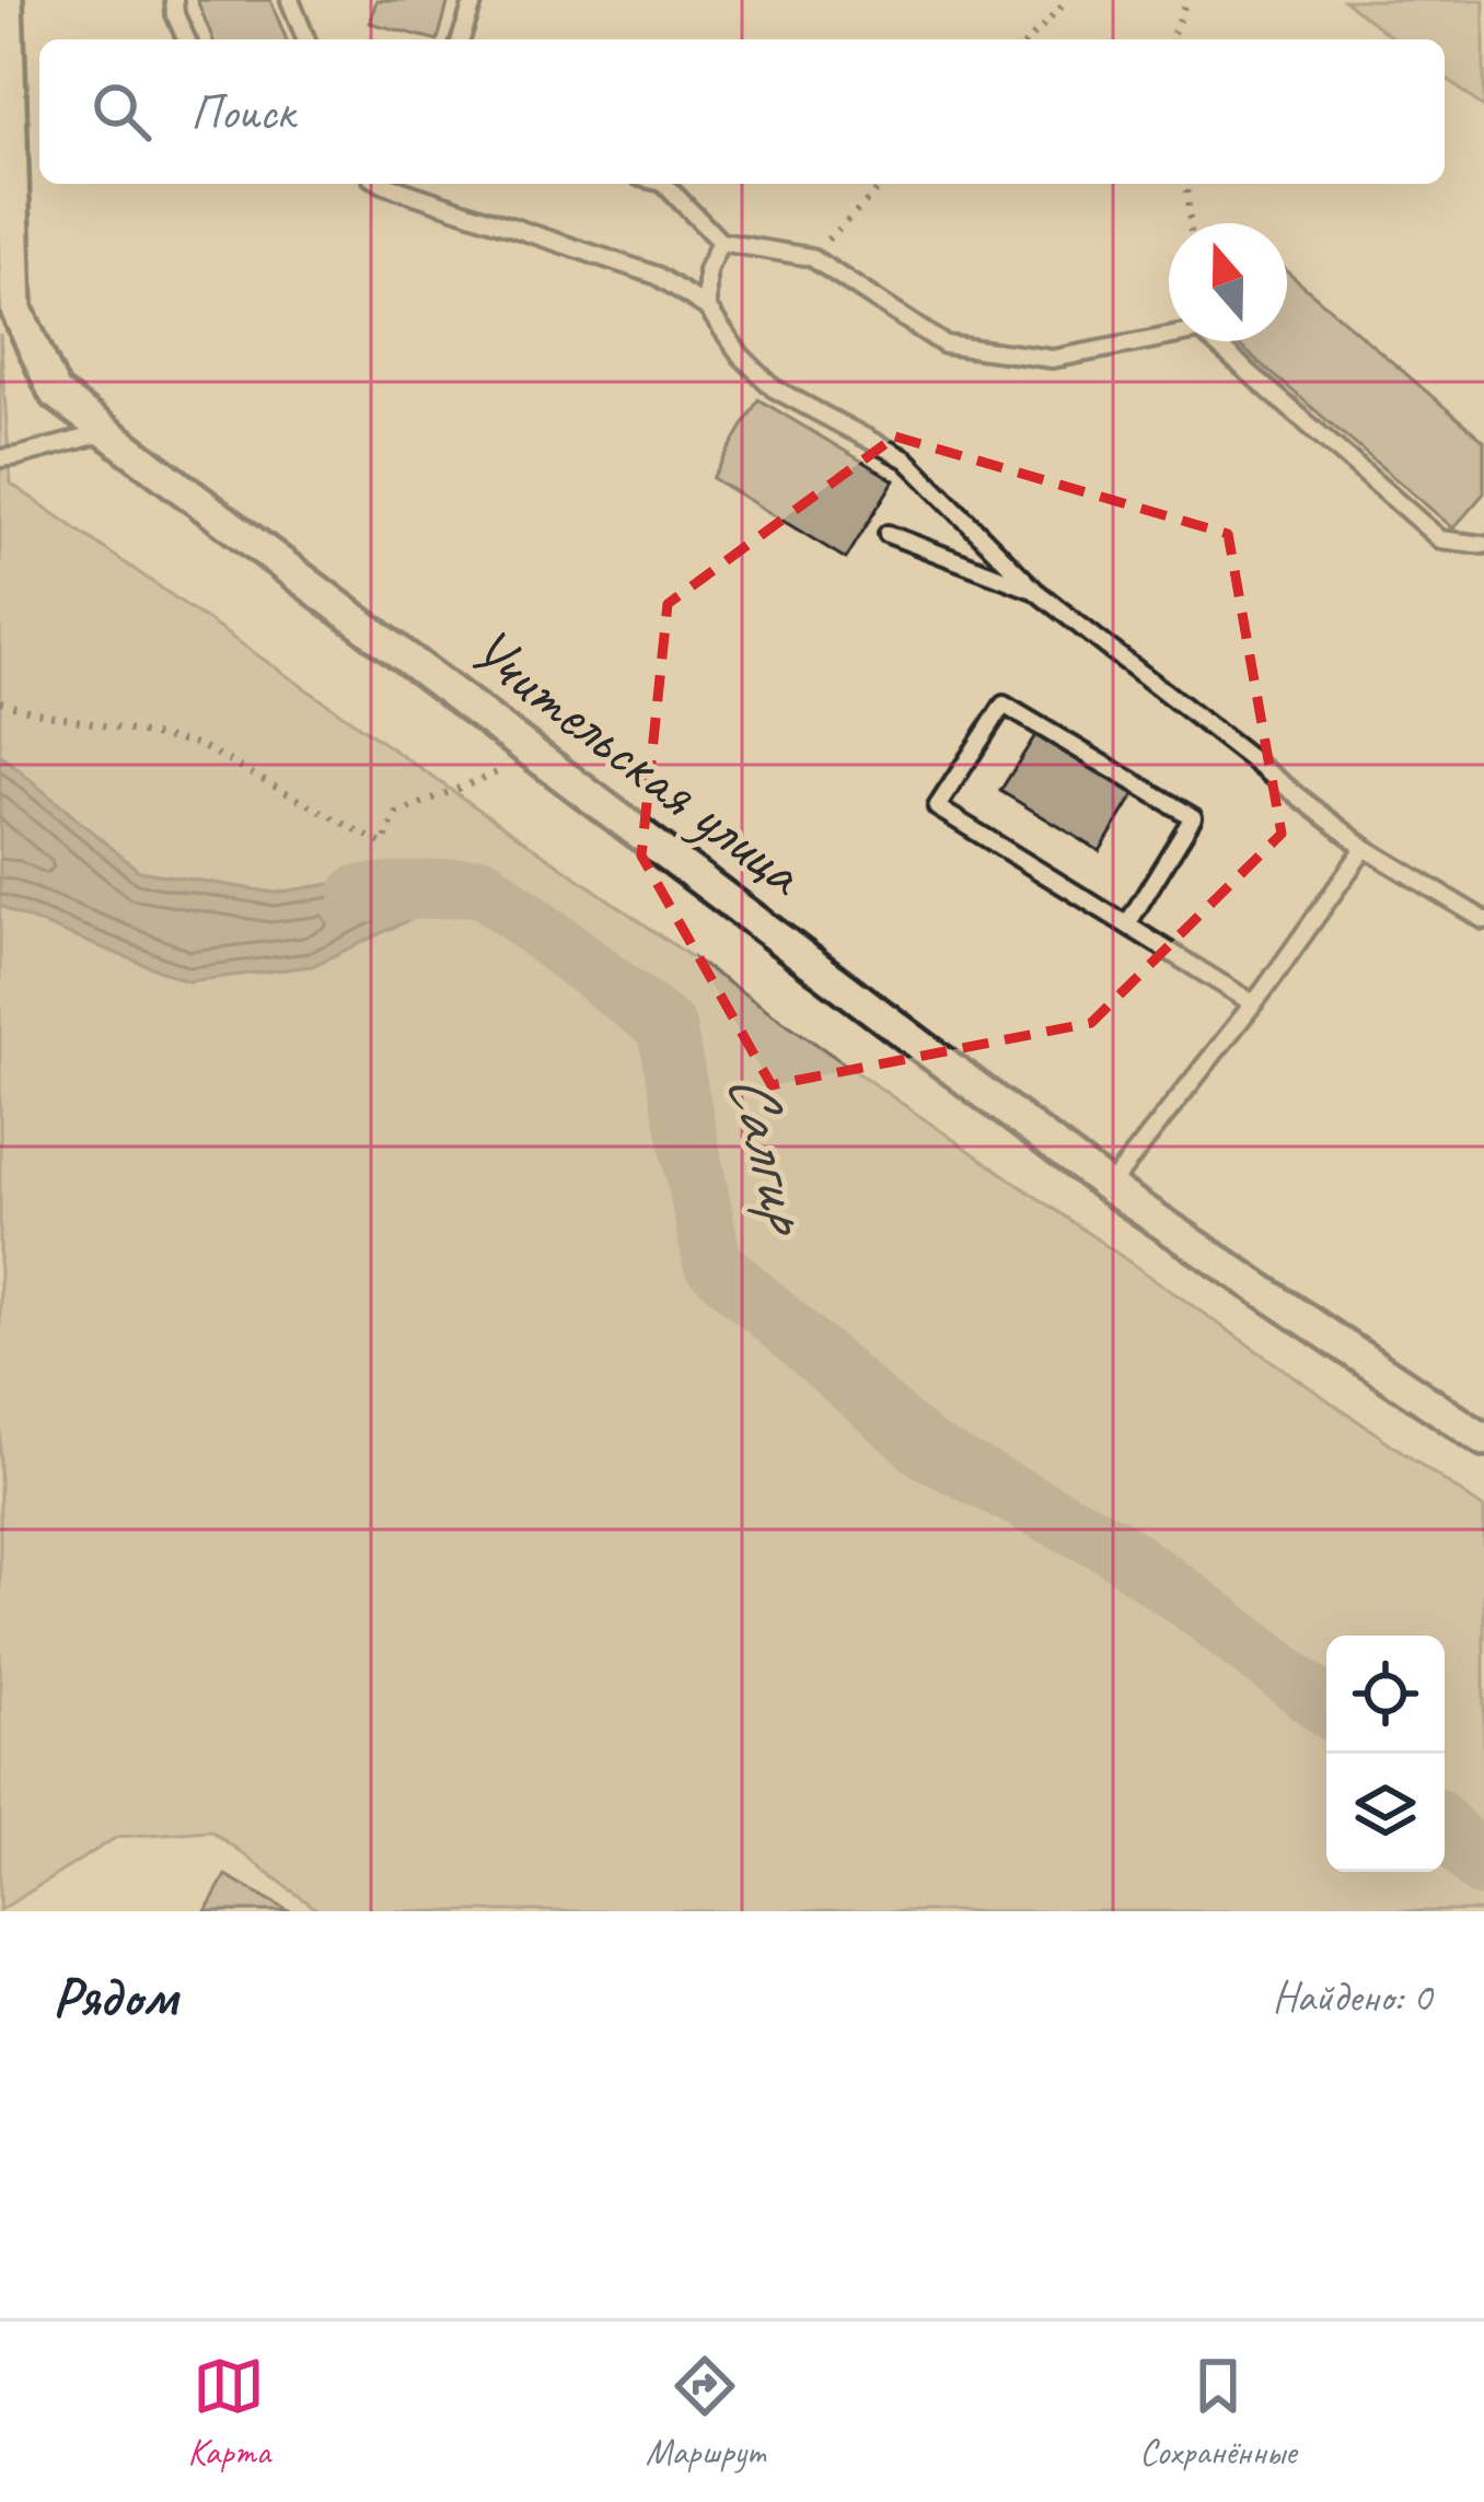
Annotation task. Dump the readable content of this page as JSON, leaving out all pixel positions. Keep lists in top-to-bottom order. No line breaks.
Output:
{"streets":{"street":["Учительская улица"]},"water":["Салгир"],"north":"top","page":{"search":"Поиск","heading":["Рядом","Найдено: 0"],"nav":["Карта","Маршрут","Сохранённые"]}}
